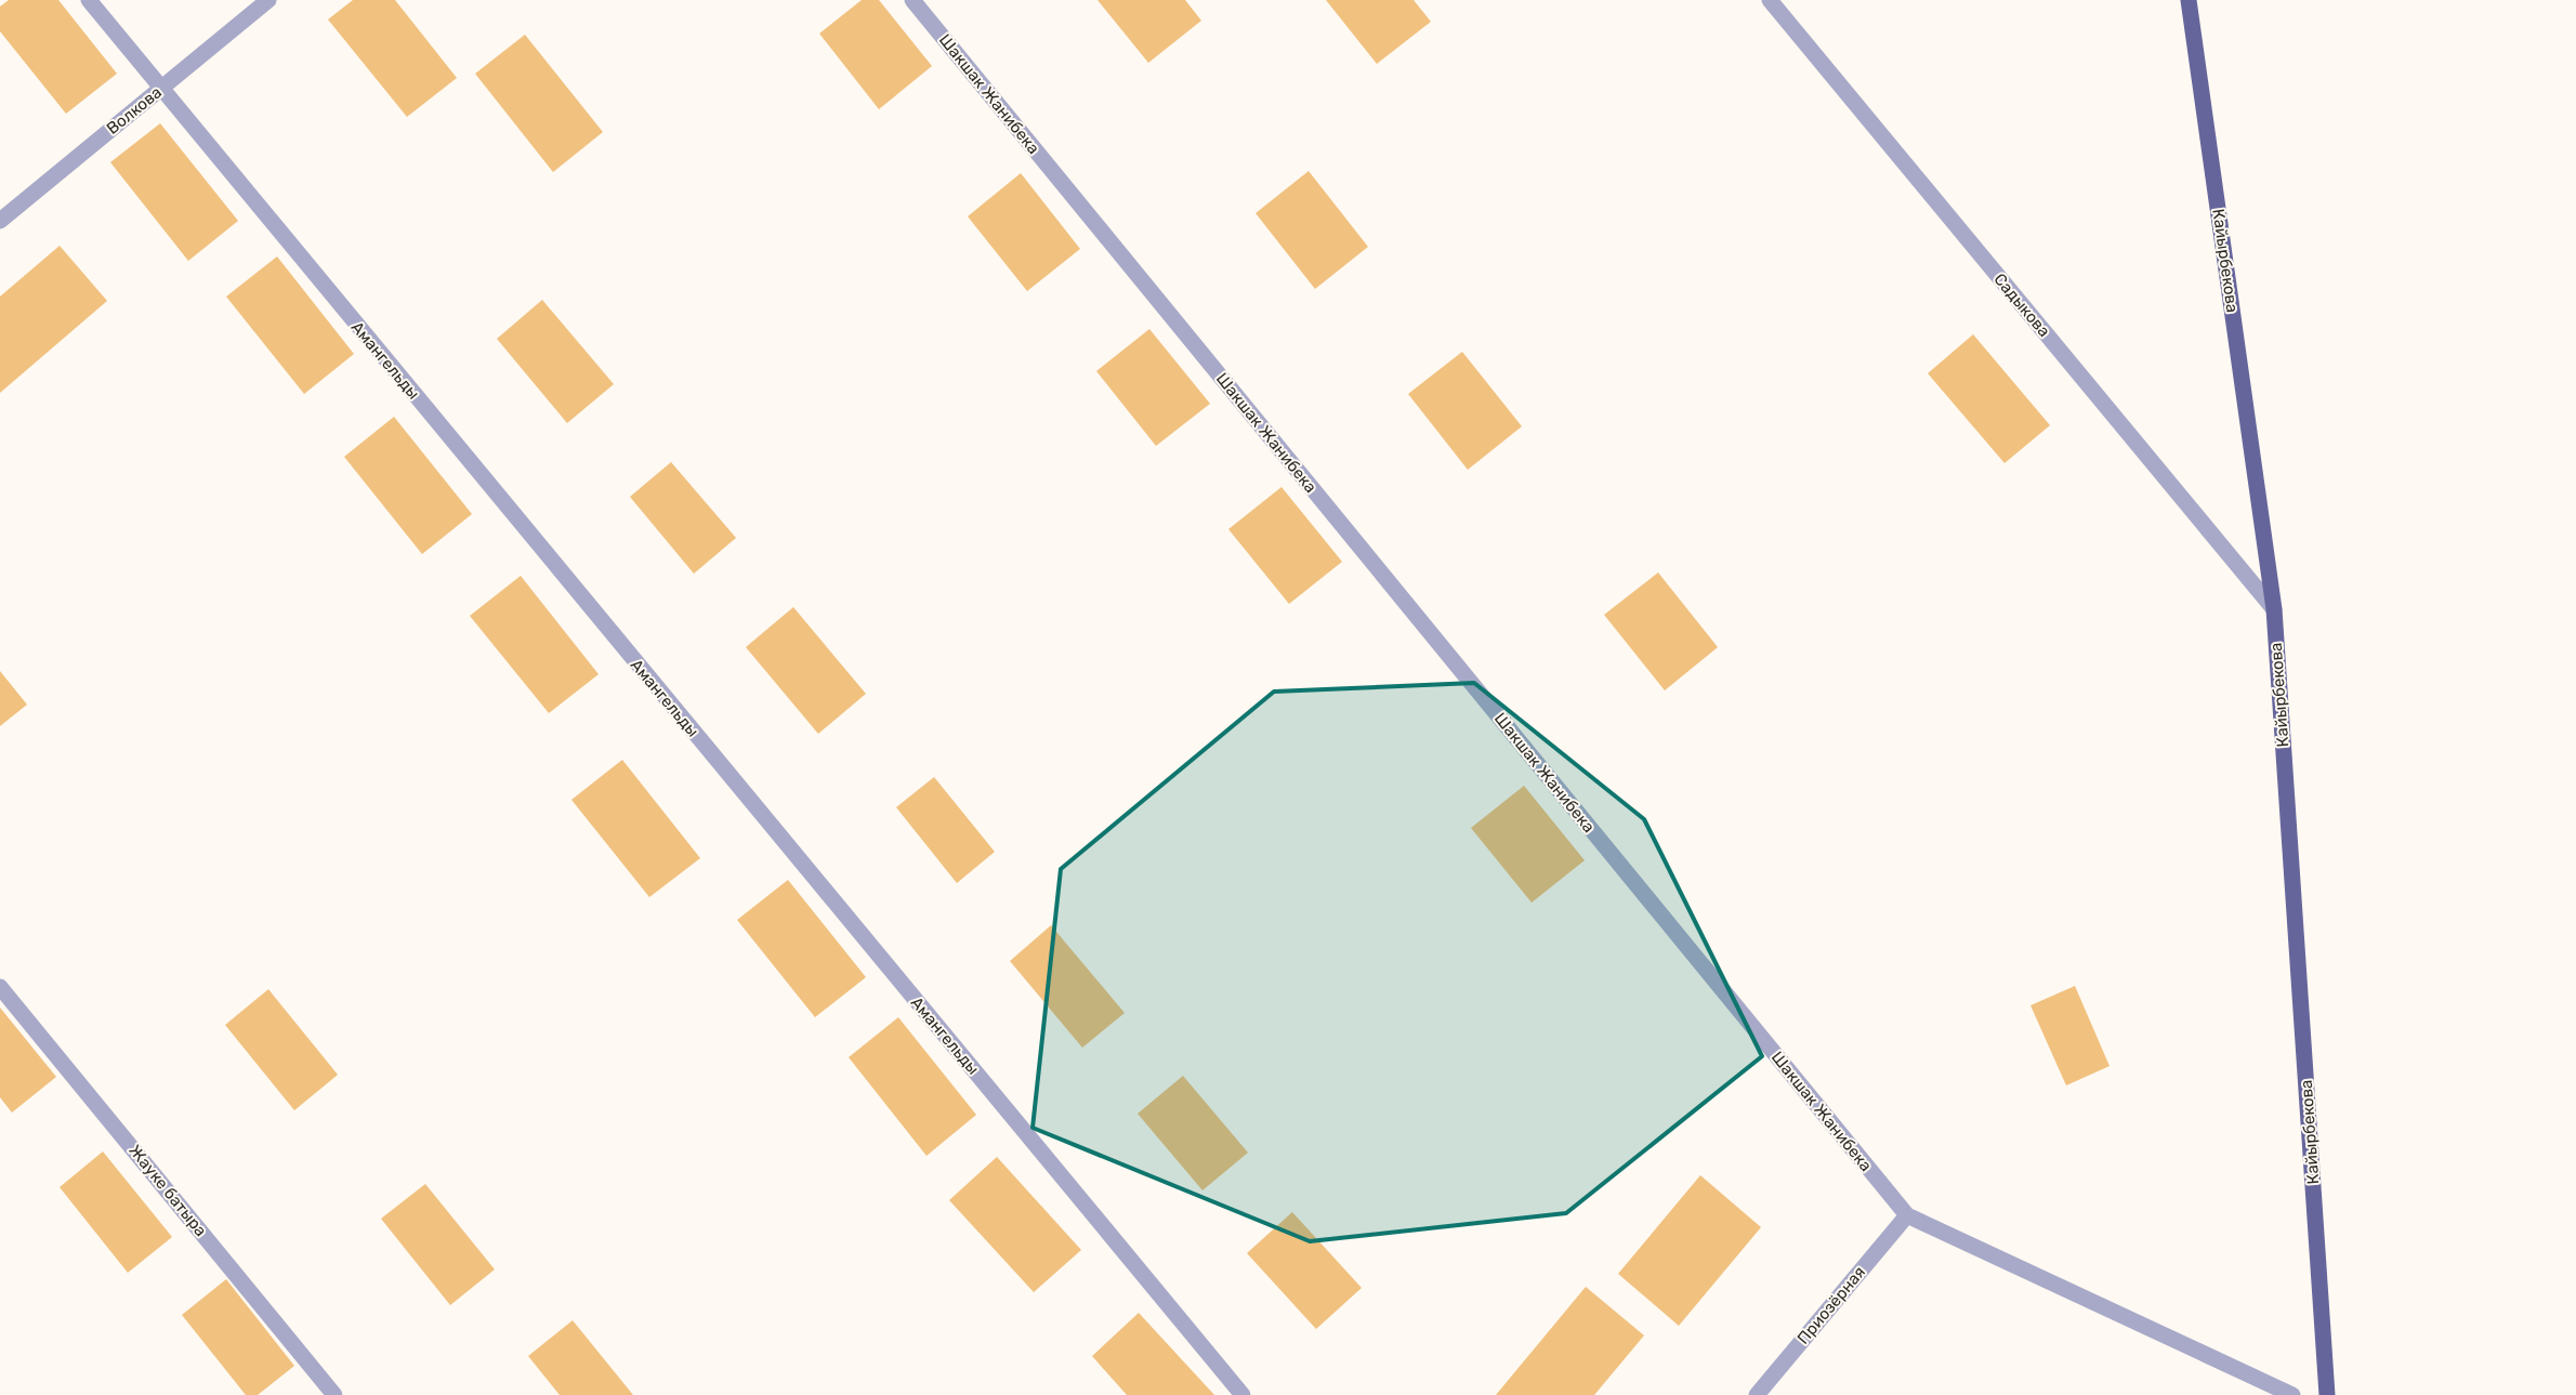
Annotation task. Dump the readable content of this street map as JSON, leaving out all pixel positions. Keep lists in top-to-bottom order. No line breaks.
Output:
{"streets":{"main road":["Кайырбекова"],"street":["Шакшак Жанибека","Волкова","Садыкова","Амангельды","Жауке батыра","Приозёрная"]},"crossings":[["Шакшак Жанибека","Приозёрная"],["Волкова","Амангельды"],["Кайырбекова","Садыкова"]]}
